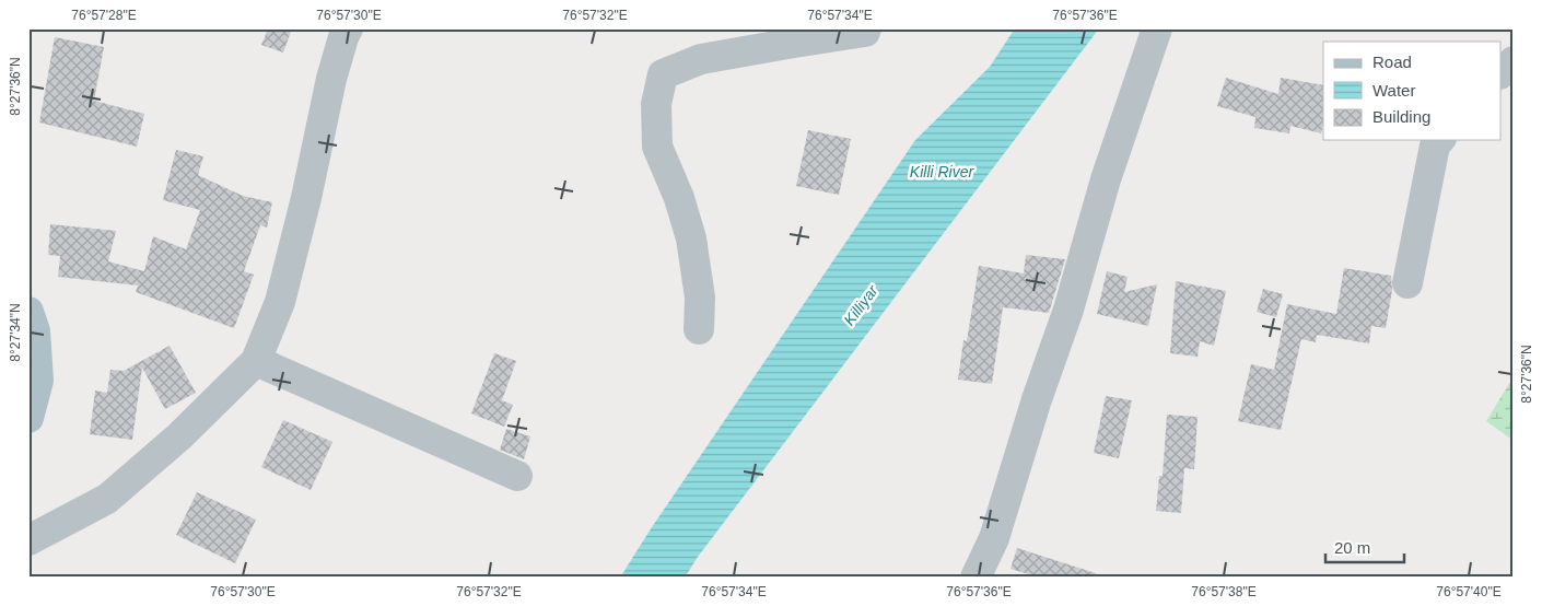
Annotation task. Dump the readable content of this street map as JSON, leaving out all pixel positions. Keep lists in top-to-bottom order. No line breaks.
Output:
{"water":["Killi River","Killiyar"],"legend":["Road","Water","Building"],"scale_bar":"20 m","coordinates":["76°57'28\"E","76°57'30\"E","76°57'32\"E","76°57'34\"E","76°57'36\"E","8°27'36\"N","8°27'34\"N","76°57'38\"E","76°57'40\"E"]}
